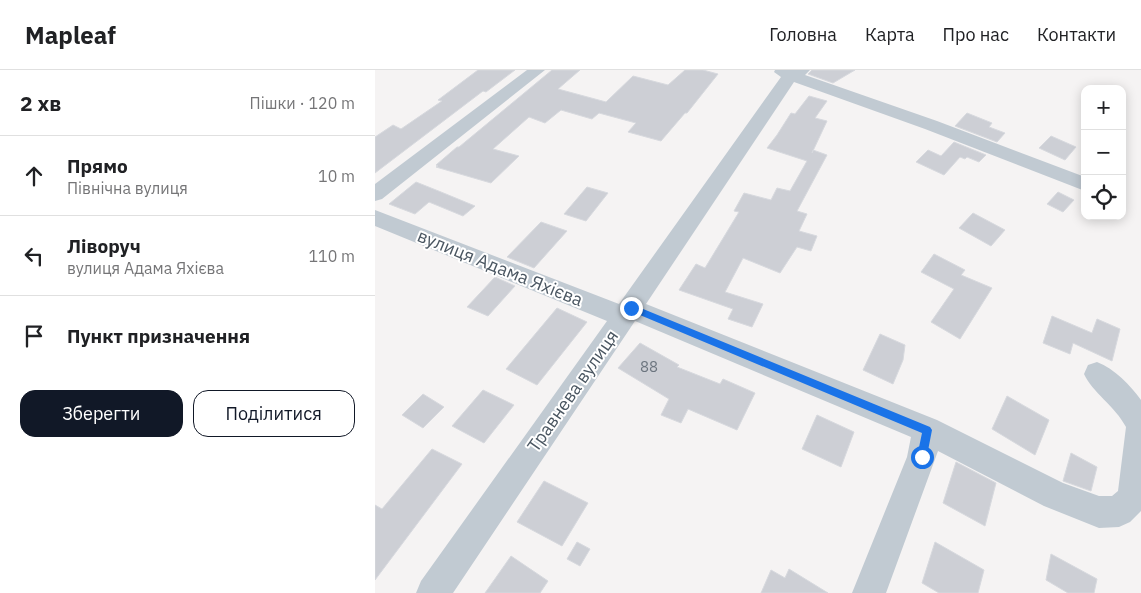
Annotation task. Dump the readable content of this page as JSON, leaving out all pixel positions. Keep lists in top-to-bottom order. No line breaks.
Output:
{"streets":{"street":["вулиця Адама Яхієва","Травнева вулиця"]},"crossings":[["вулиця Адама Яхієва","Травнева вулиця"]],"house_numbers":["88"],"page":{"header":"Mapleaf","nav":["Головна","Карта","Про нас","Контакти"],"heading":["2 хв","Пішки · 120 m"],"map_buttons":["+","−"],"list":[["Прямо","Північна вулиця","10 m"],["Ліворуч","вулиця Адама Яхієва","110 m"],"Пункт призначення"],"buttons":["Зберегти","Поділитися"]}}
